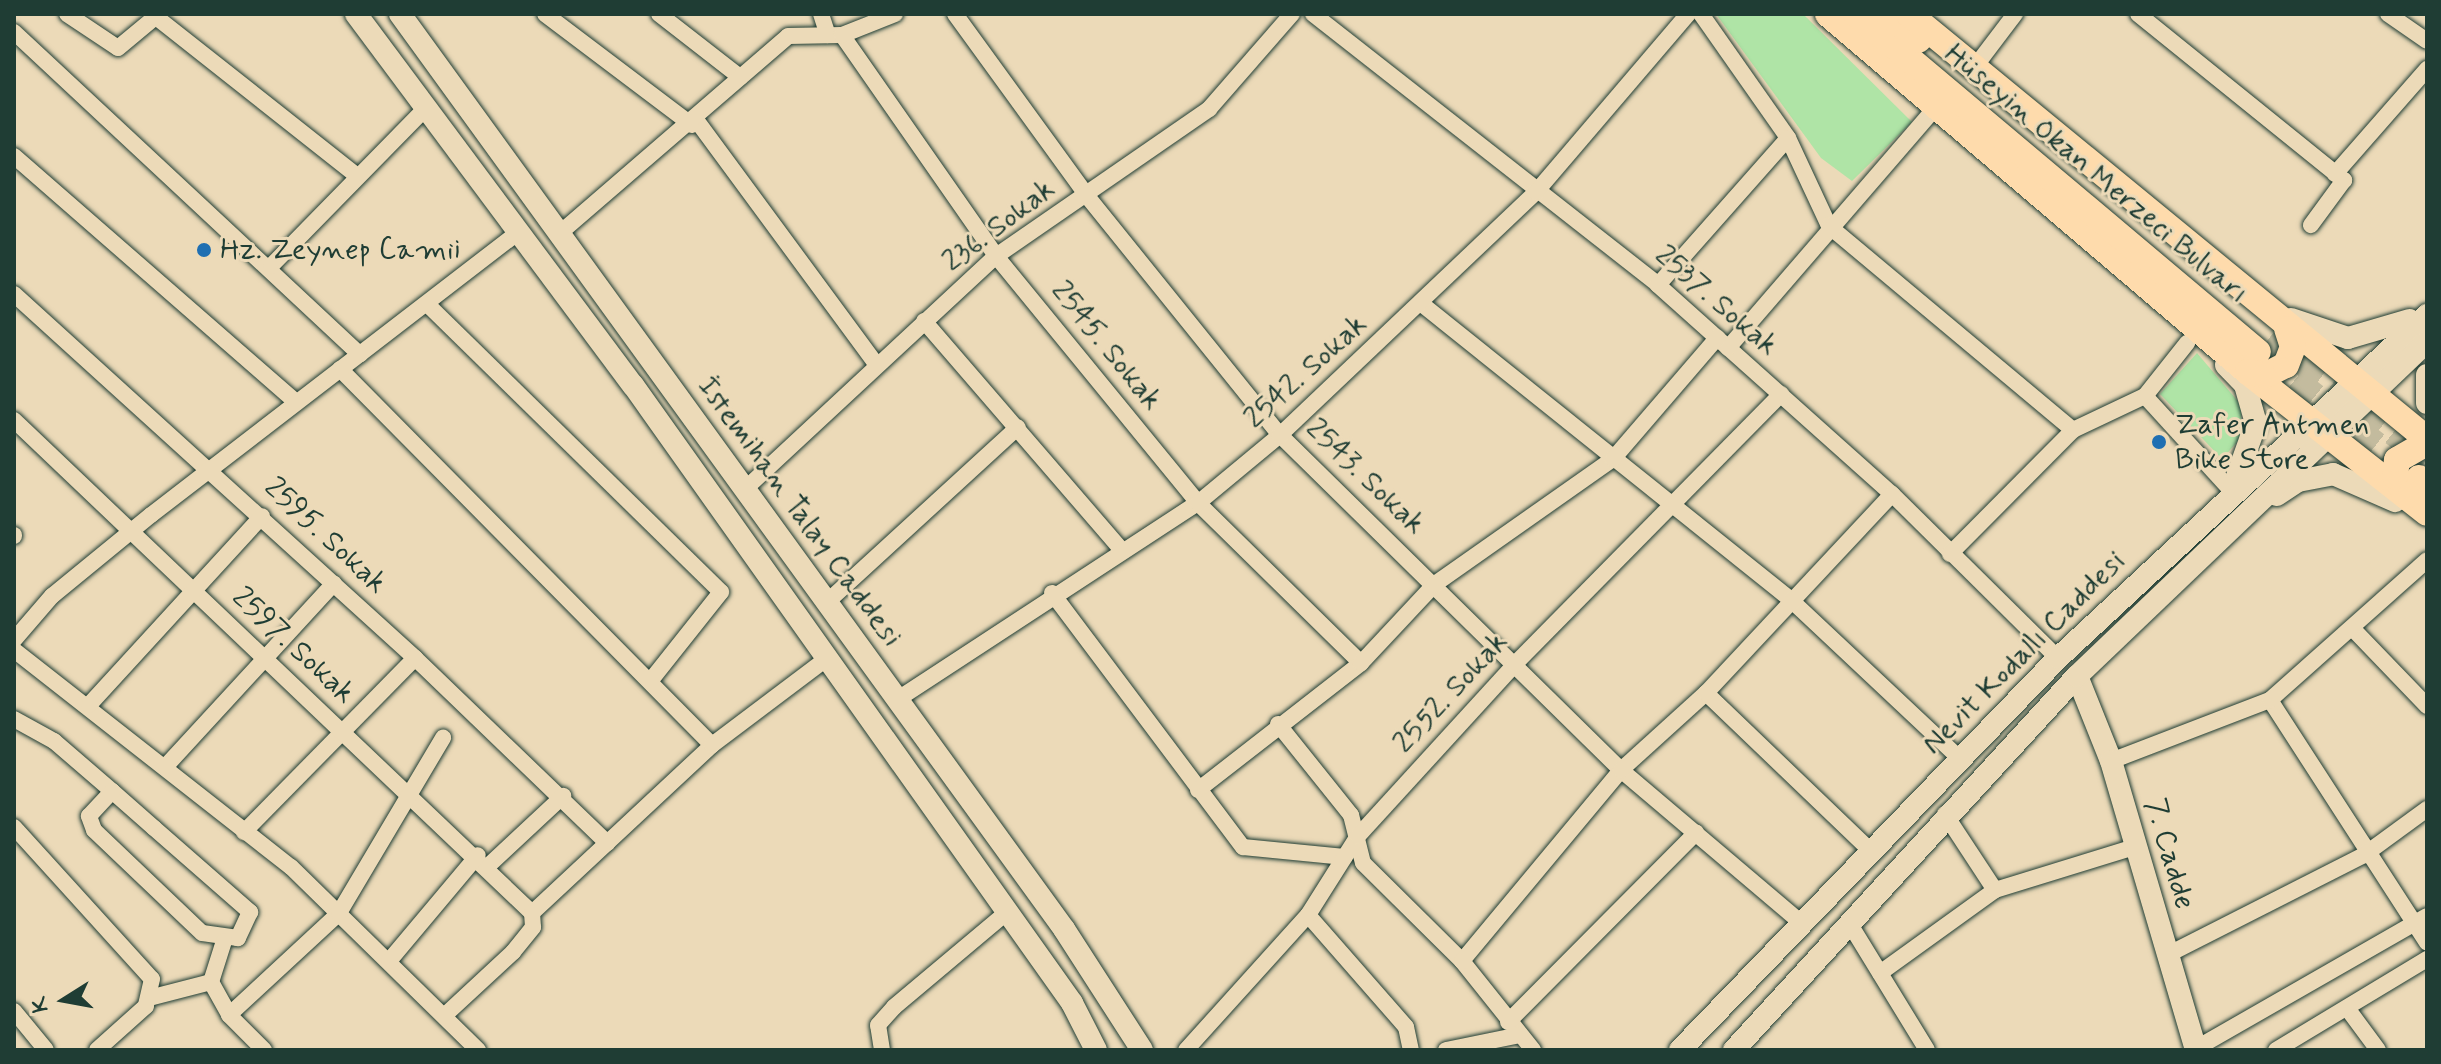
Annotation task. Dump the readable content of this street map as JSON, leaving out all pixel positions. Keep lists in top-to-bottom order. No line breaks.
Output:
{"streets":{"main road":["Hüseyin Okan Merzeci Bulvarı"],"street":["236. Sokak","2537. Sokak","2545. Sokak","2542. Sokak","2543. Sokak","İstemihan Talay Caddesi","2595. Sokak","2597. Sokak","Nevit Kodallı Caddesi","2552. Sokak","7. Cadde"]},"crossings":[["236. Sokak","2545. Sokak"],["236. Sokak","2543. Sokak"],["236. Sokak","İstemihan Talay Caddesi"],["2537. Sokak","2542. Sokak"],["2537. Sokak","Nevit Kodallı Caddesi"],["2537. Sokak","2552. Sokak"],["2545. Sokak","2542. Sokak"],["2542. Sokak","2543. Sokak"],["2542. Sokak","İstemihan Talay Caddesi"],["2543. Sokak","Nevit Kodallı Caddesi"],["2543. Sokak","2552. Sokak"],["Nevit Kodallı Caddesi","7. Cadde"]],"places":["Hz. Zeynep Camii","Zafer Antmen Bike Store"],"north":"left"}
